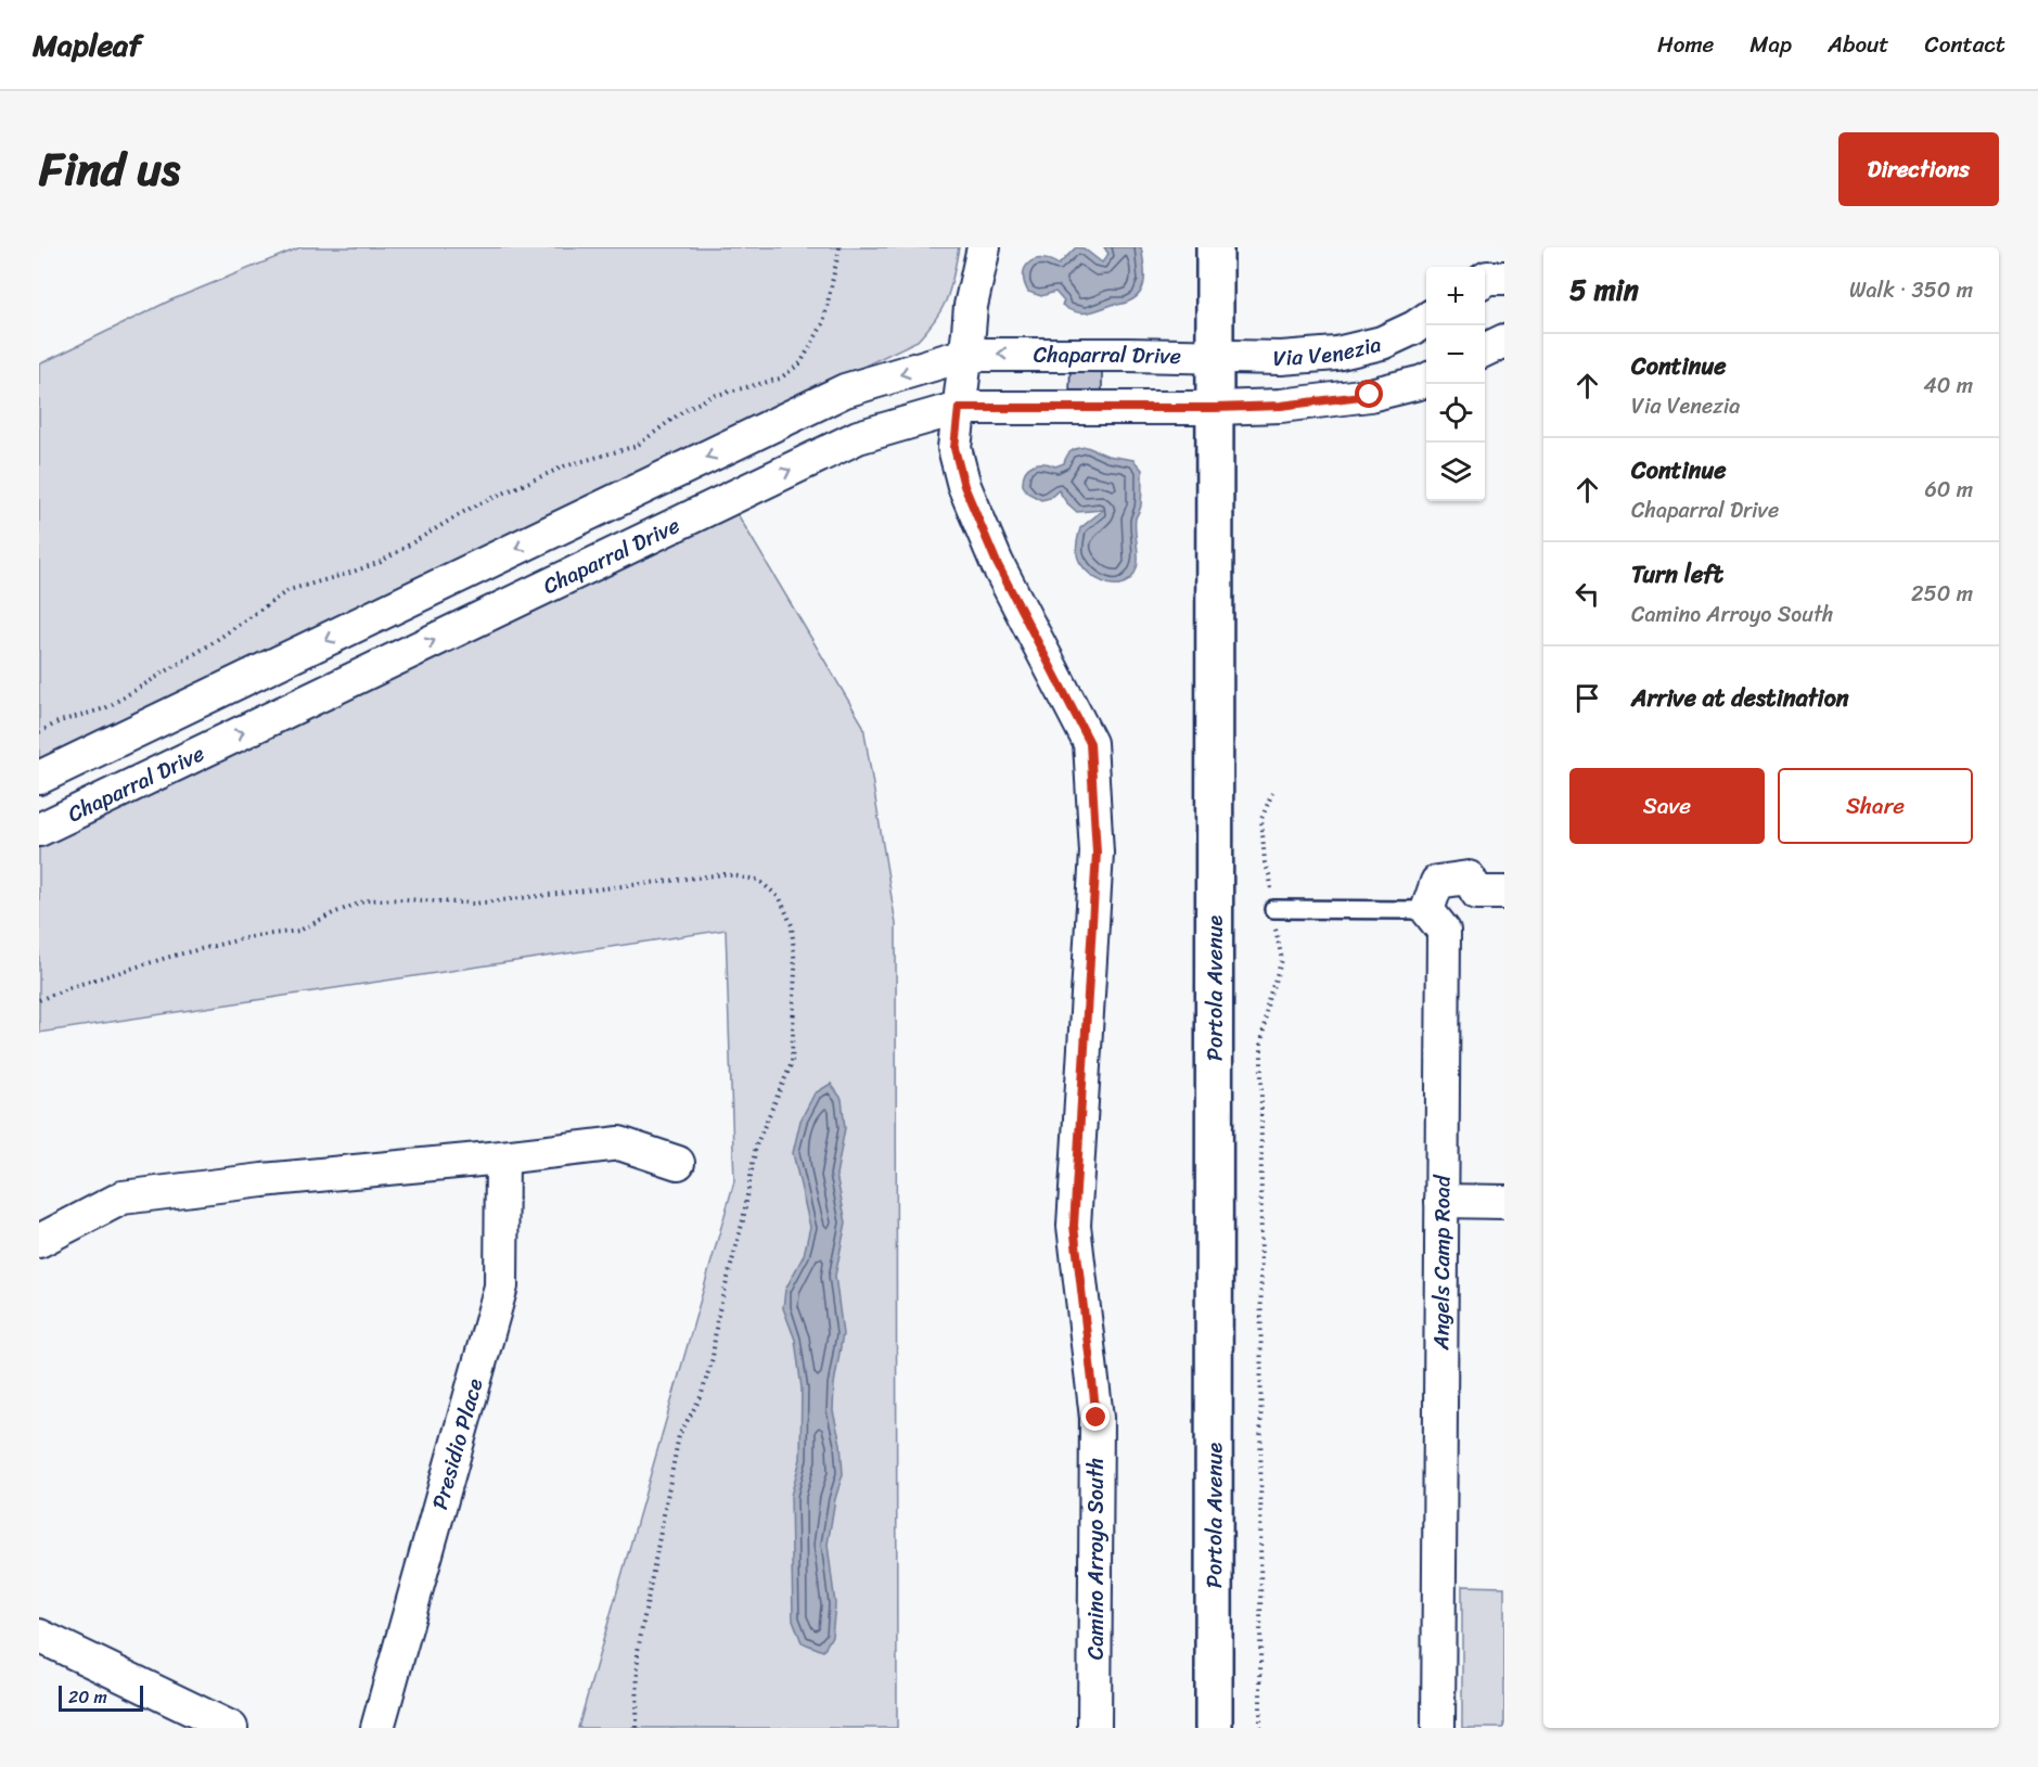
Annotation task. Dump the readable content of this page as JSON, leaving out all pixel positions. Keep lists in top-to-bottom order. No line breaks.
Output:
{"streets":{"main road":["Portola Avenue"],"street":["Via Venezia","Chaparral Drive","Angels Camp Road","Presidio Place","Camino Arroyo South"]},"crossings":[["Via Venezia","Chaparral Drive"],["Via Venezia","Portola Avenue"],["Chaparral Drive","Portola Avenue"],["Chaparral Drive","Camino Arroyo South"]],"scale_bar":"20 m","page":{"header":"Mapleaf","nav":["Home","Map","About","Contact"],"title":"Find us","buttons":["Directions",["Save","Share"]],"heading":["5 min","Walk · 350 m"],"map_buttons":["+","−"],"list":[["Continue","Via Venezia","40 m"],["Continue","Chaparral Drive","60 m"],["Turn left","Camino Arroyo South","250 m"],"Arrive at destination"],"scale":"20 m"}}
